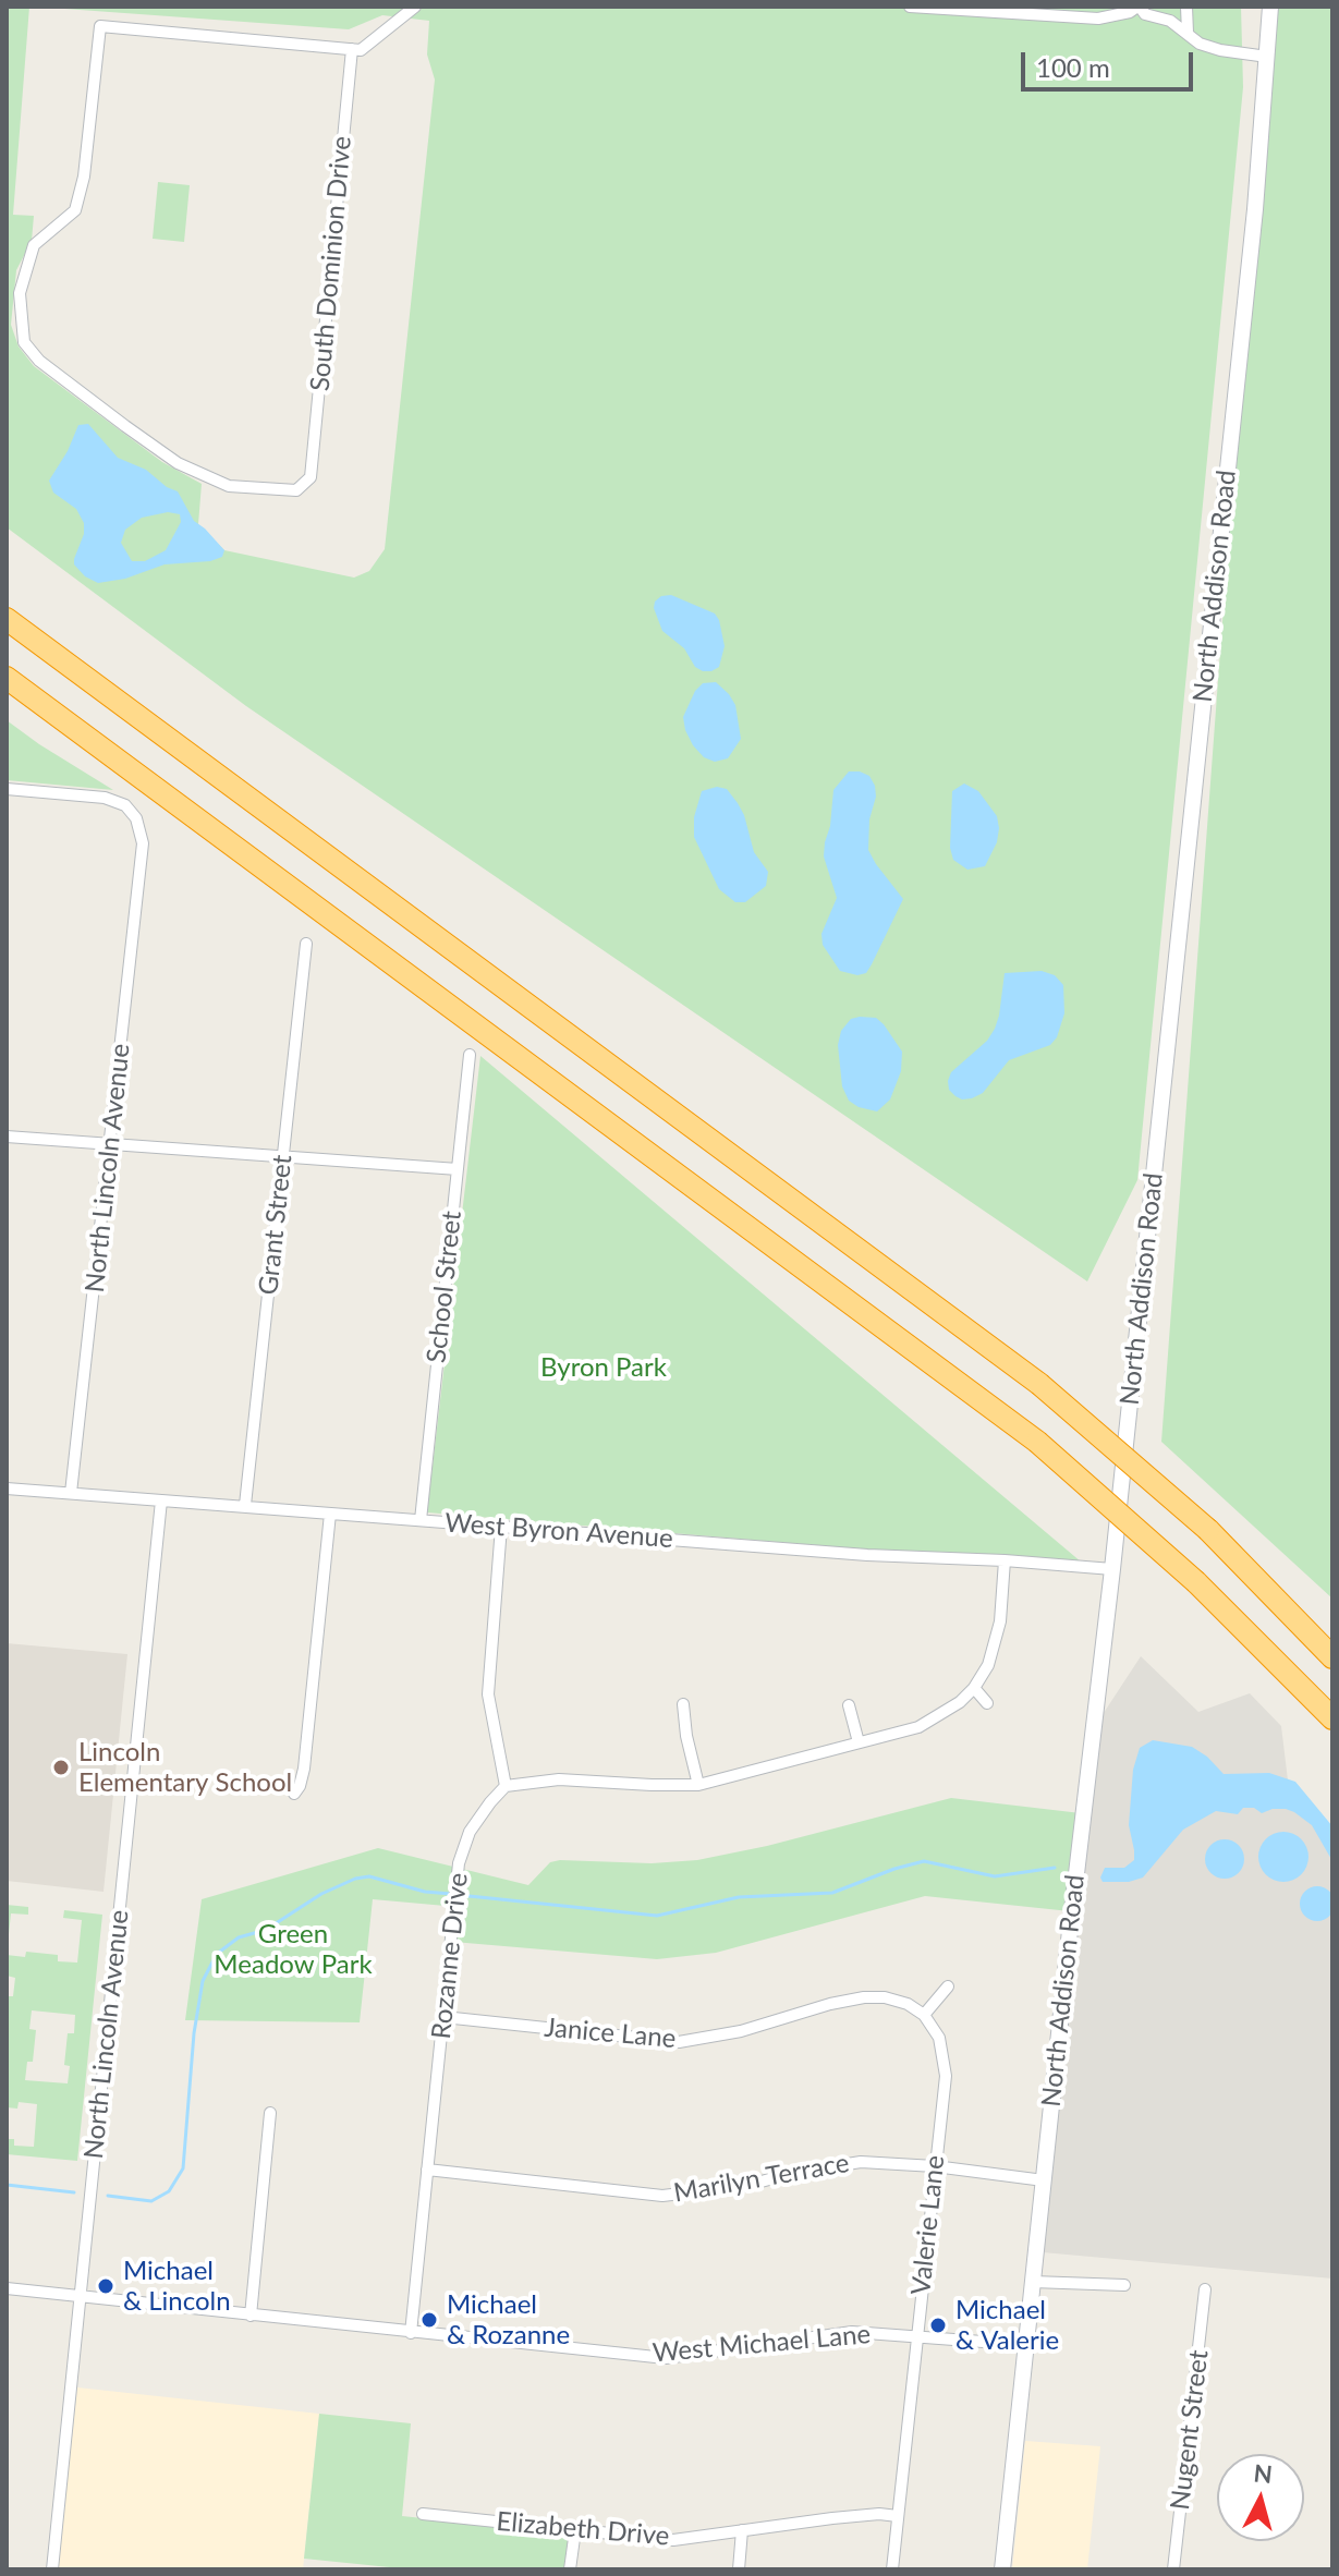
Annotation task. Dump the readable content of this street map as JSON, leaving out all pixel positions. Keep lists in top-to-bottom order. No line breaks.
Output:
{"streets":{"street":["South Dominion Drive","North Addison Road","North Lincoln Avenue","Grant Street","School Street","West Byron Avenue","Rozanne Drive","Janice Lane","Marilyn Terrace","Valerie Lane","West Michael Lane","Nugent Street","Elizabeth Drive"]},"crossings":[["North Addison Road","West Byron Avenue"],["North Addison Road","Marilyn Terrace"],["North Addison Road","West Michael Lane"],["North Lincoln Avenue","West Byron Avenue"],["North Lincoln Avenue","West Michael Lane"],["Grant Street","West Byron Avenue"],["School Street","West Byron Avenue"],["Rozanne Drive","Janice Lane"],["Rozanne Drive","Marilyn Terrace"],["Rozanne Drive","West Michael Lane"],["Janice Lane","Valerie Lane"],["Marilyn Terrace","Valerie Lane"],["Valerie Lane","West Michael Lane"],["Valerie Lane","Elizabeth Drive"]],"parks":["Byron Park","Green Meadow Park"],"places":["Lincoln Elementary School","Michael & Lincoln","Michael & Rozanne","Michael & Valerie"],"scale_bar":"100 m","north":"top"}
